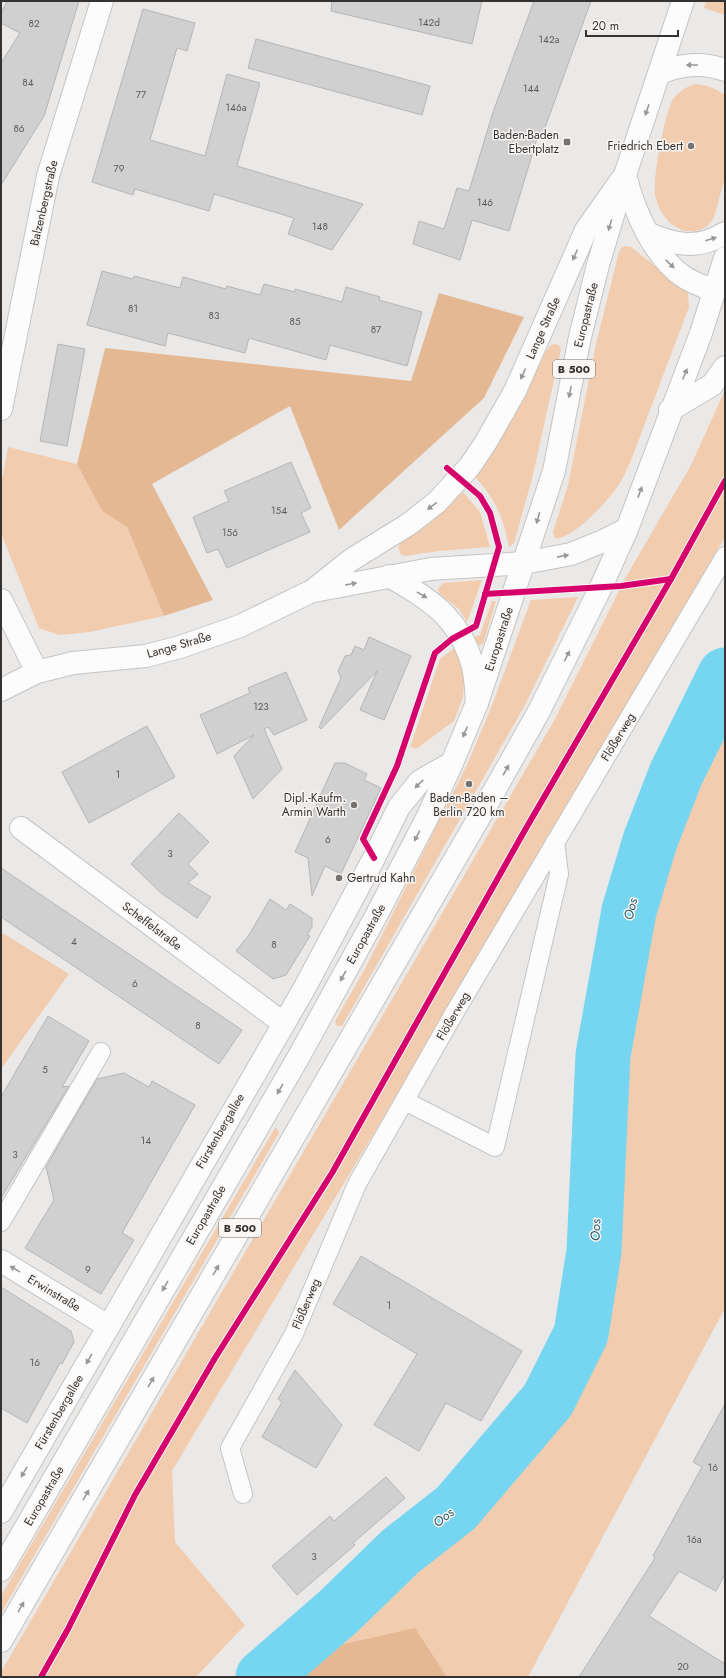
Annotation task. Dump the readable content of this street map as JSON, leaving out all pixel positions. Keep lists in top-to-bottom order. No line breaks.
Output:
{"streets":{"main road":["Balzenbergstraße","Europastraße","Lange Straße","B 500","Scheffelstraße","Fürstenbergallee","Erwinstraße"],"lane":["Flößerweg"]},"crossings":[["Europastraße","Lange Straße"],["Europastraße","Fürstenbergallee"],["Lange Straße","B 500"],["Scheffelstraße","Fürstenbergallee"],["Fürstenbergallee","Erwinstraße"]],"one_way":["Erwinstraße"],"water":["Oos"],"places":{"transit":["Baden-Baden Ebertplatz"],"other":["Friedrich Ebert","Baden-Baden – Berlin 720 km","Dipl.-Kaufm. Armin Warth","Gertrud Kahn"]},"house_numbers":["142d","82","142a","84","144","77","146a","86","79","146","148","81","83","85","87","154","156","123","1","6","3","4","8","6","8","5","14","3","9","1","16","16","16a","3","20"],"scale_bar":"20 m"}
